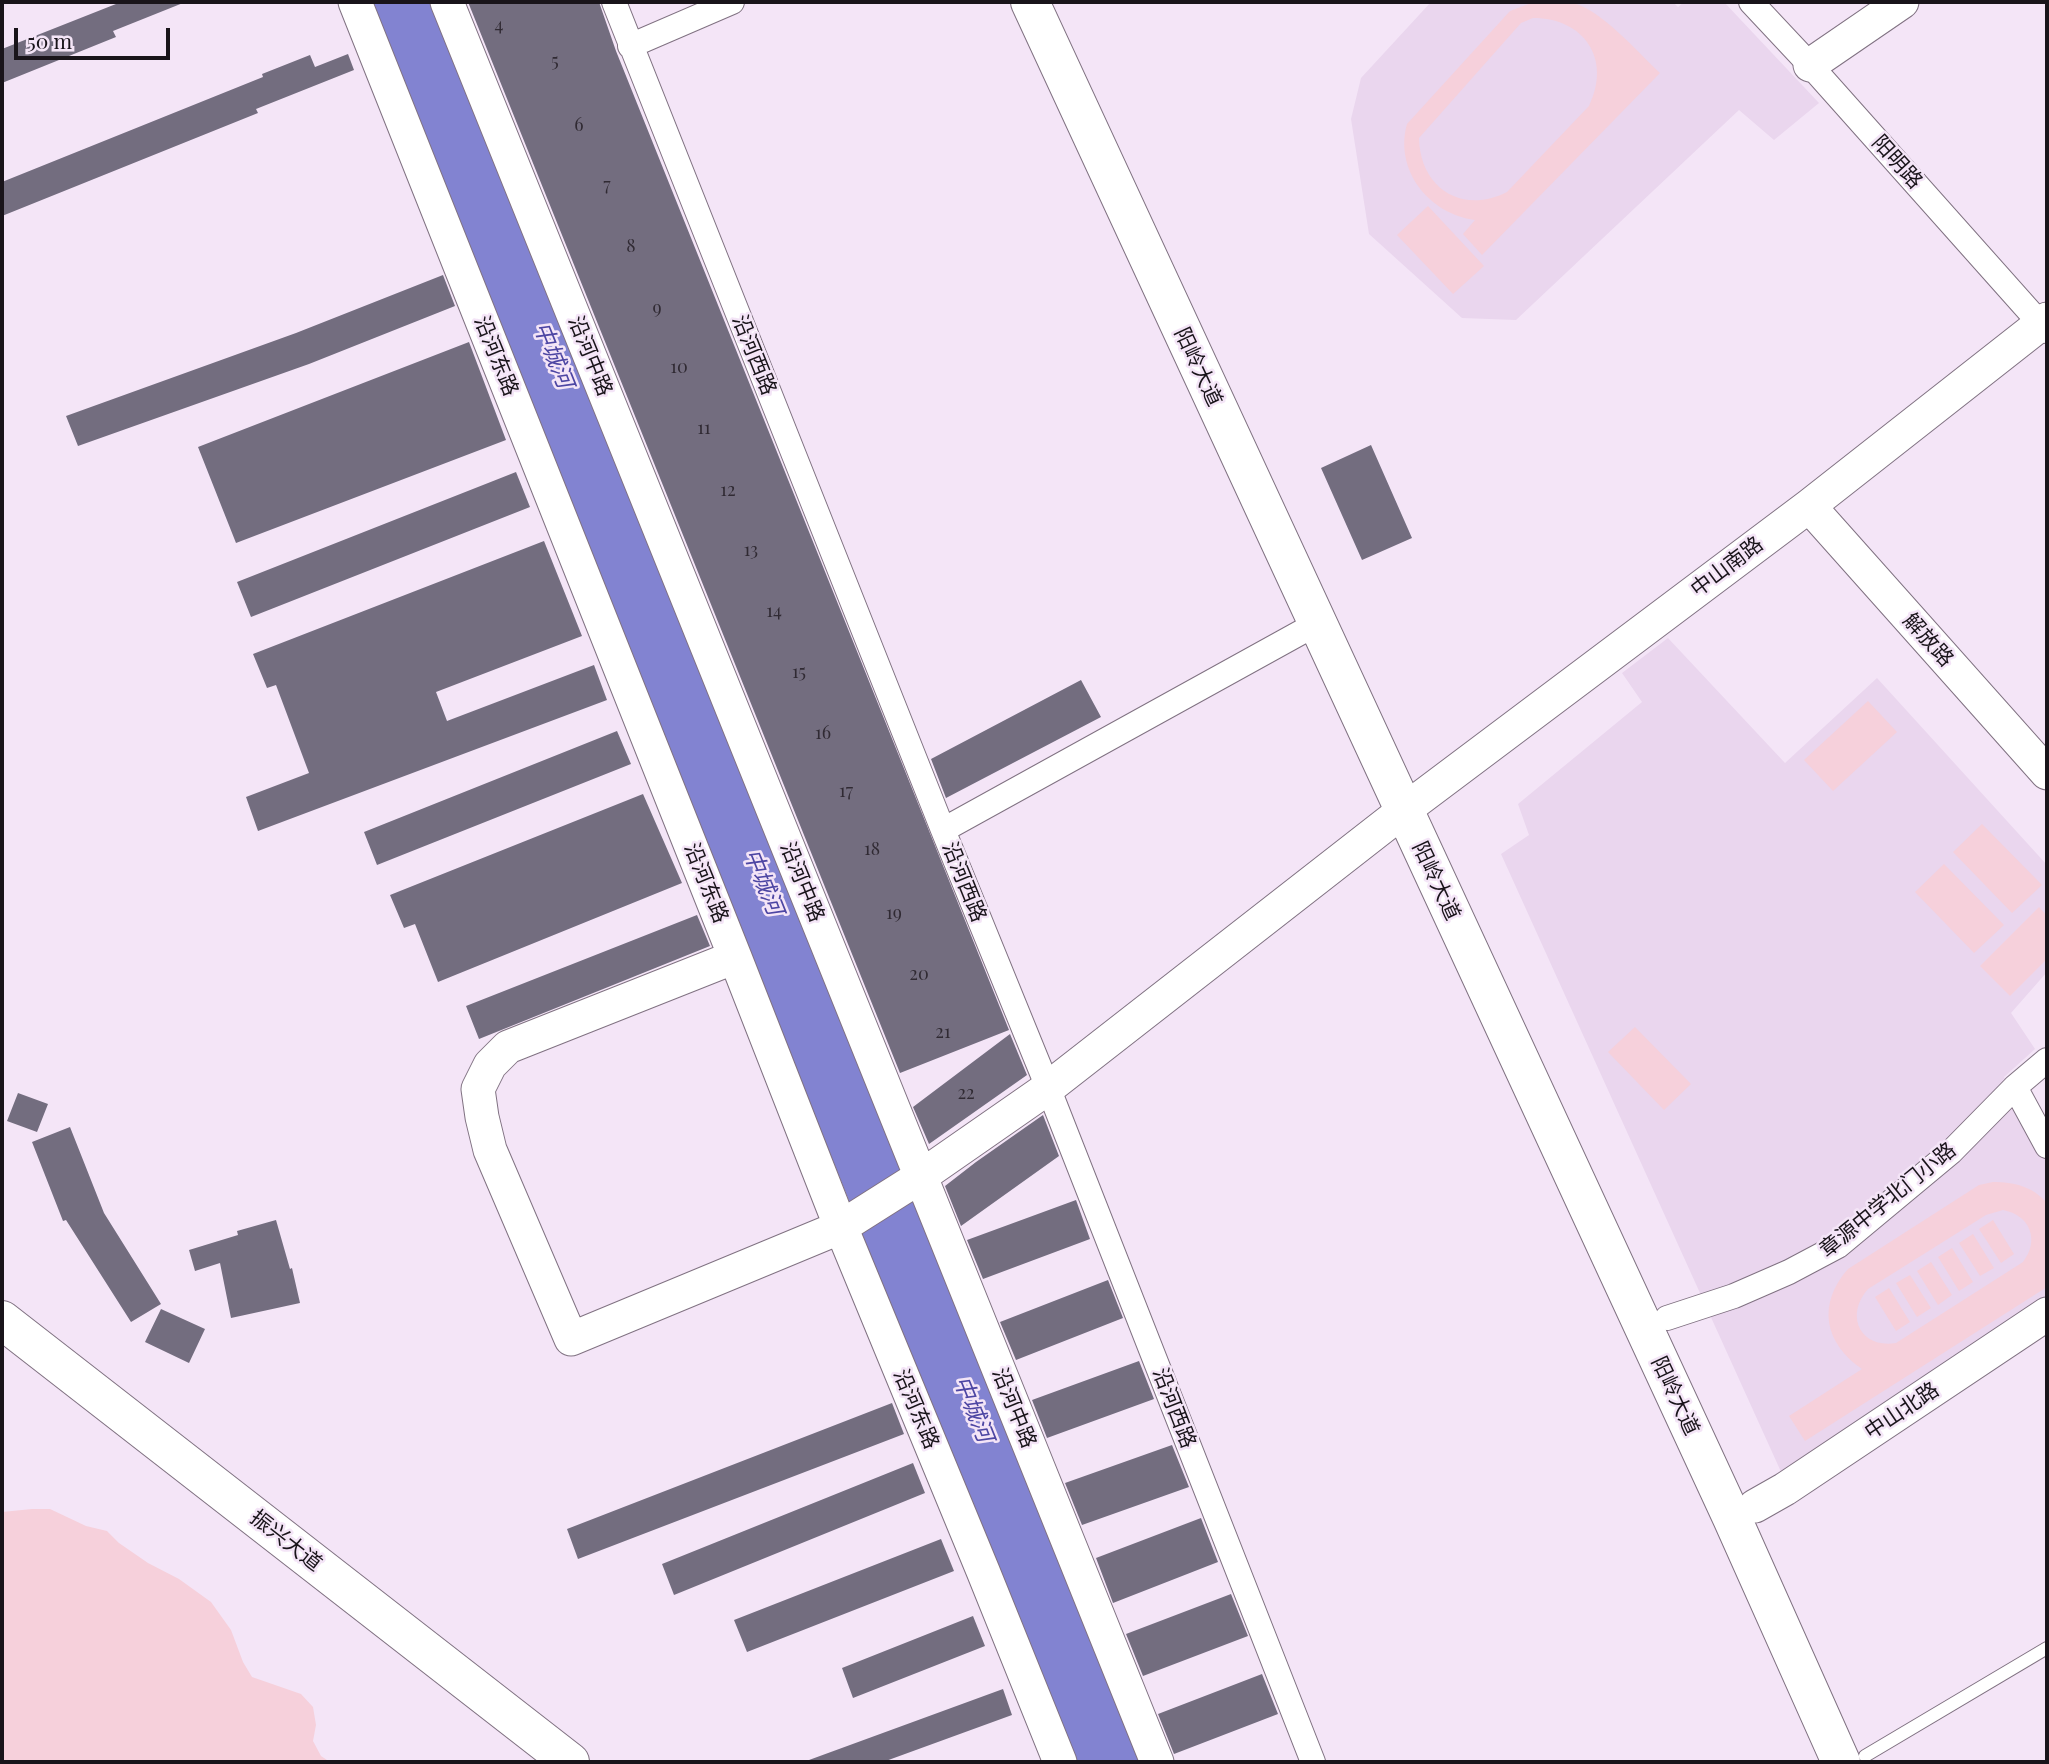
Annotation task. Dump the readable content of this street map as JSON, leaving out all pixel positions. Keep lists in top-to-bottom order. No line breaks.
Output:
{"streets":{"main road":["阳岭大道","振兴大道"],"street":["阳明路","沿河西路","沿河东路","沿河中路","中山南路","解放路","章源中学北门小路","中山北路"]},"crossings":[["阳明路","中山南路"],["沿河西路","中山南路"],["沿河东路","中山南路"],["沿河中路","中山南路"],["阳岭大道","中山南路"],["阳岭大道","章源中学北门小路"],["阳岭大道","中山北路"],["中山南路","解放路"]],"water":["中城河"],"house_numbers":["4","5","6","7","8","9","10","11","12","13","14","15","16","17","18","19","20","21","22"],"scale_bar":"50 m"}
